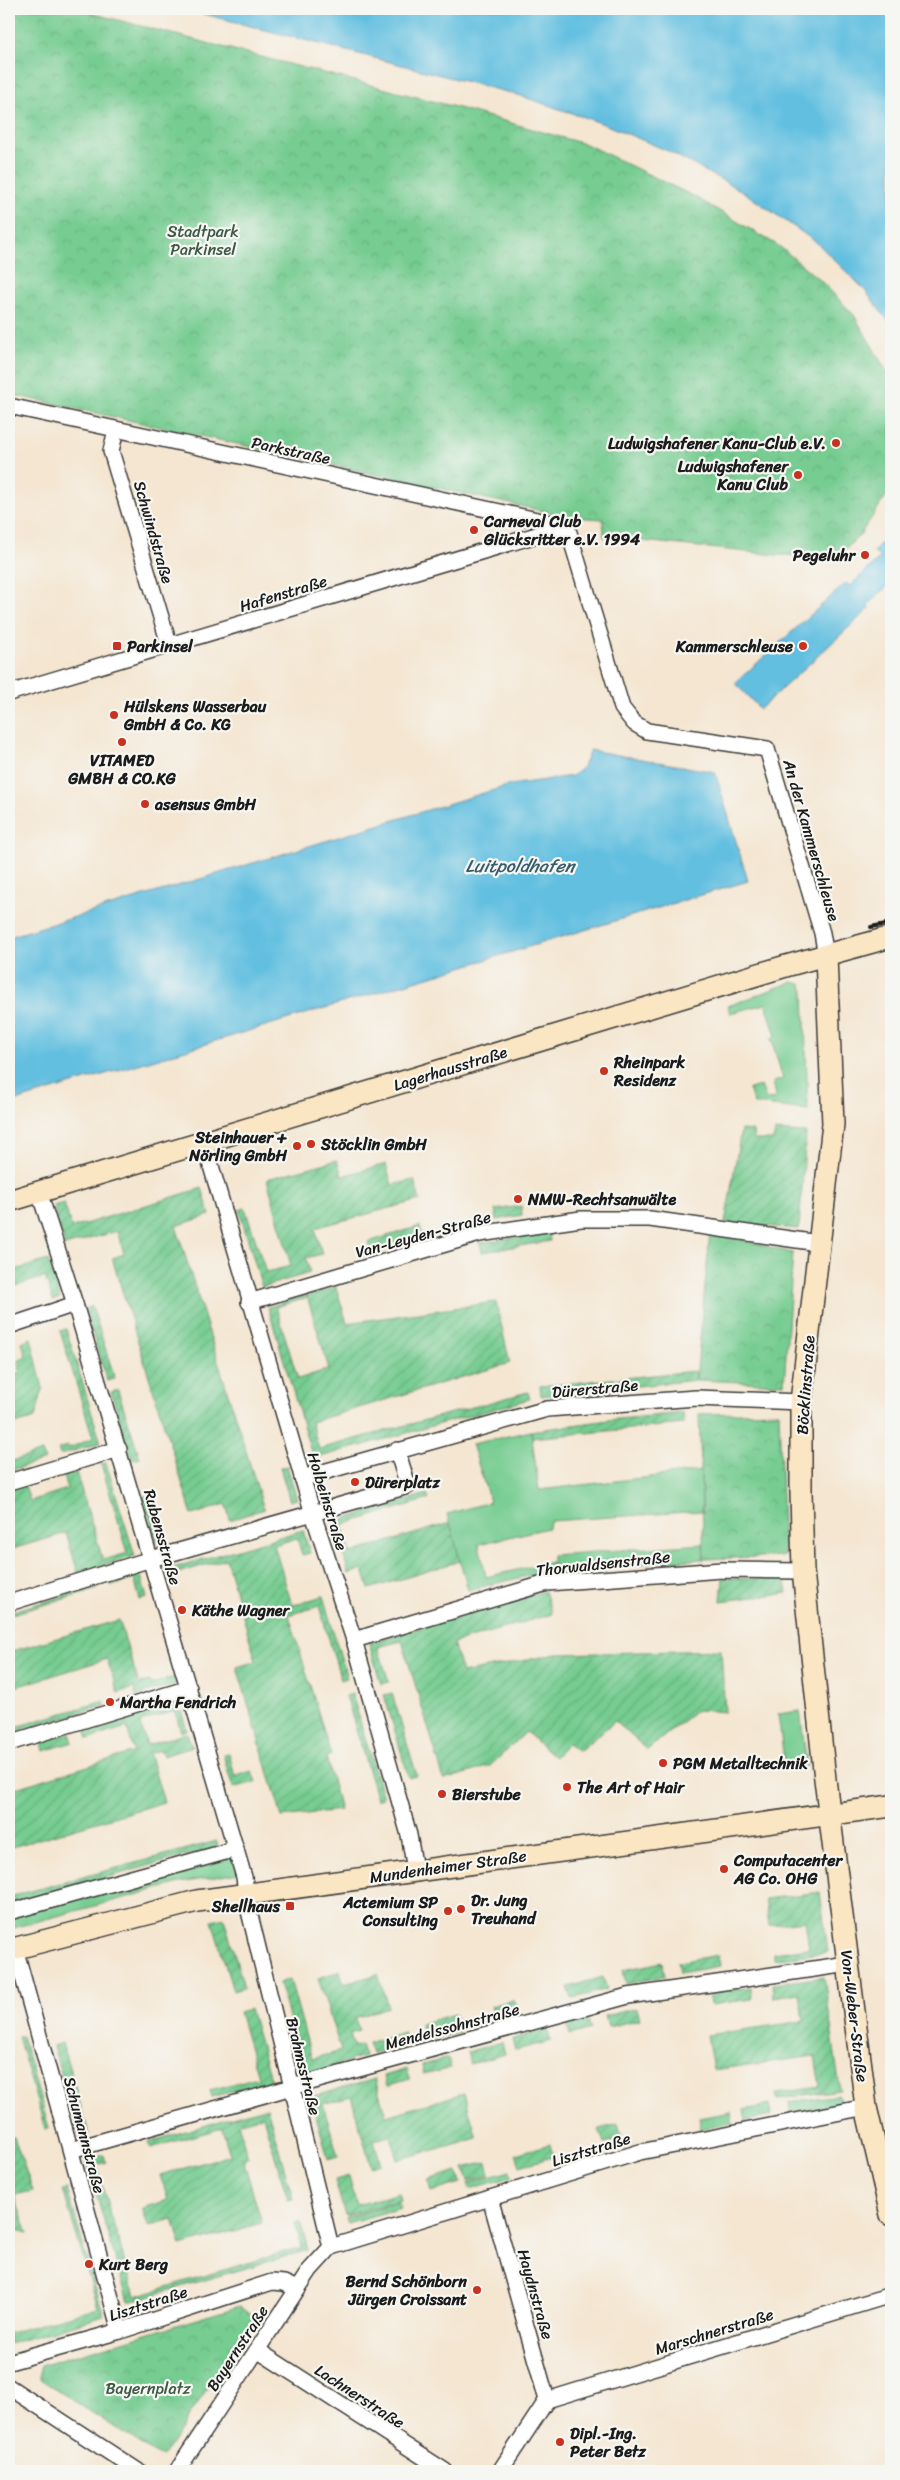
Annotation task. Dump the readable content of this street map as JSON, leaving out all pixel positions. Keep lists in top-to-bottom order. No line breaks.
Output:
{"streets":{"street":["Parkstraße","Schwindstraße","Hafenstraße","An der Kammerschleuse","Lagerhausstraße","Van-Leyden-Straße","Böcklinstraße","Dürerstraße","Holbeinstraße","Rubensstraße","Thorwaldsenstraße","Mundenheimer Straße","Von-Weber-Straße","Mendelssohnstraße","Brahmsstraße","Schumannstraße","Lisztstraße","Haydnstraße","Marschnerstraße","Bayernstraße","Lachnerstraße"]},"crossings":[["Parkstraße","Schwindstraße"],["Parkstraße","Hafenstraße"],["Parkstraße","An der Kammerschleuse"],["Schwindstraße","Hafenstraße"],["Hafenstraße","An der Kammerschleuse"],["An der Kammerschleuse","Lagerhausstraße"],["An der Kammerschleuse","Böcklinstraße"],["Lagerhausstraße","Böcklinstraße"],["Lagerhausstraße","Holbeinstraße"],["Lagerhausstraße","Rubensstraße"],["Van-Leyden-Straße","Böcklinstraße"],["Van-Leyden-Straße","Holbeinstraße"],["Böcklinstraße","Dürerstraße"],["Böcklinstraße","Thorwaldsenstraße"],["Böcklinstraße","Mundenheimer Straße"],["Böcklinstraße","Von-Weber-Straße"],["Dürerstraße","Holbeinstraße"],["Holbeinstraße","Thorwaldsenstraße"],["Holbeinstraße","Mundenheimer Straße"],["Rubensstraße","Mundenheimer Straße"],["Rubensstraße","Brahmsstraße"],["Mundenheimer Straße","Von-Weber-Straße"],["Mundenheimer Straße","Brahmsstraße"],["Mundenheimer Straße","Schumannstraße"],["Von-Weber-Straße","Mendelssohnstraße"],["Von-Weber-Straße","Lisztstraße"],["Mendelssohnstraße","Brahmsstraße"],["Mendelssohnstraße","Schumannstraße"],["Brahmsstraße","Lisztstraße"],["Brahmsstraße","Bayernstraße"],["Schumannstraße","Lisztstraße"],["Lisztstraße","Haydnstraße"],["Lisztstraße","Bayernstraße"],["Haydnstraße","Marschnerstraße"],["Bayernstraße","Lachnerstraße"]],"water":["Luitpoldhafen"],"parks":["Stadtpark Parkinsel","Bayernplatz"],"places":{"other":["Ludwigshafener Kanu-Club e.V.","Ludwigshafener Kanu Club","Carneval Club Glücksritter e.V. 1994","Pegeluhr","Kammerschleuse","Hülskens Wasserbau GmbH & Co. KG","VITAMED GMBH & CO.KG","asensus GmbH","Rheinpark Residenz","Stöcklin GmbH","Steinhauer + Nörling GmbH","NMW-Rechtsanwälte","Dürerplatz","Käthe Wagner","Martha Fendrich","PGM Metalltechnik","The Art of Hair","Bierstube","Computacenter AG Co. OHG","Dr. Jung Treuhand","Actemium SP Consulting","Kurt Berg","Bernd Schönborn Jürgen Croissant","Dipl.-Ing. Peter Betz"],"transit":["Parkinsel","Shellhaus"]}}
